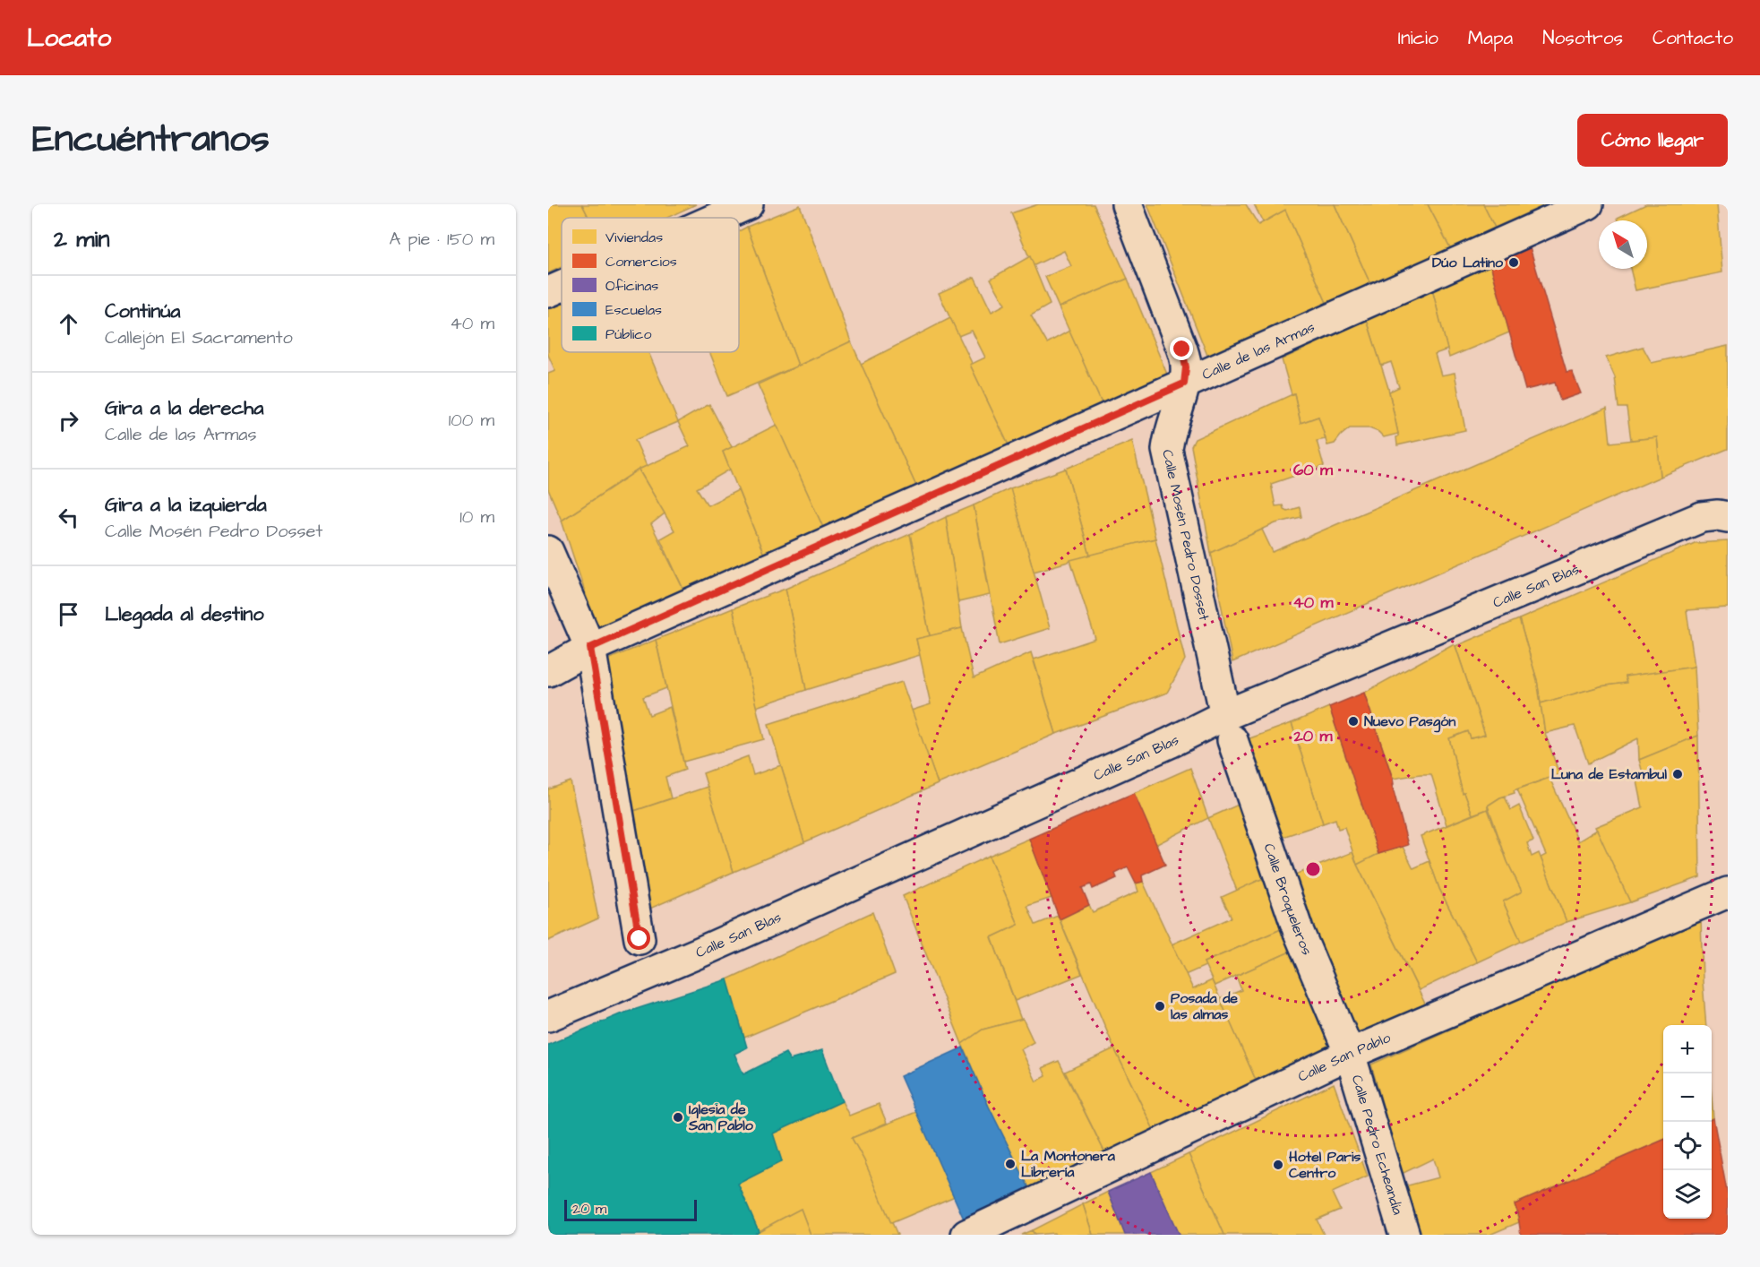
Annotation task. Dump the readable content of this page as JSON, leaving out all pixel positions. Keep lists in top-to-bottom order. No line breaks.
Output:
{"streets":{"street":["Calle de las Armas","Calle Mosén Pedro Dosset","Calle San Blas","Calle Broqueleros","Calle San Pablo","Calle Pedro Echeandía"]},"crossings":[["Calle de las Armas","Calle Mosén Pedro Dosset"],["Calle Mosén Pedro Dosset","Calle San Blas"],["Calle Mosén Pedro Dosset","Calle Broqueleros"],["Calle San Blas","Calle Broqueleros"],["Calle Broqueleros","Calle San Pablo"],["Calle Broqueleros","Calle Pedro Echeandía"],["Calle San Pablo","Calle Pedro Echeandía"]],"places":["Dúo Latino","Nuevo Pasgón","Luna de Estambul","Posada de las almas","Iglesia de San Pablo","La Montonera Librería","Hotel Paris Centro"],"legend":["Viviendas","Comercios","Oficinas","Escuelas","Público"],"scale_bar":"20 m","north":"top left","page":{"header":"Locato","nav":["Inicio","Mapa","Nosotros","Contacto"],"title":"Encuéntranos","buttons":"Cómo llegar","heading":["2 min","A pie · 150 m"],"list":[["Continúa","Callejón El Sacramento","40 m"],["Gira a la derecha","Calle de las Armas","100 m"],["Gira a la izquierda","Calle Mosén Pedro Dosset","10 m"],"Llegada al destino"],"map_buttons":["+","−"],"scale":"20 m"},"rings":["60 m","40 m","20 m"]}
